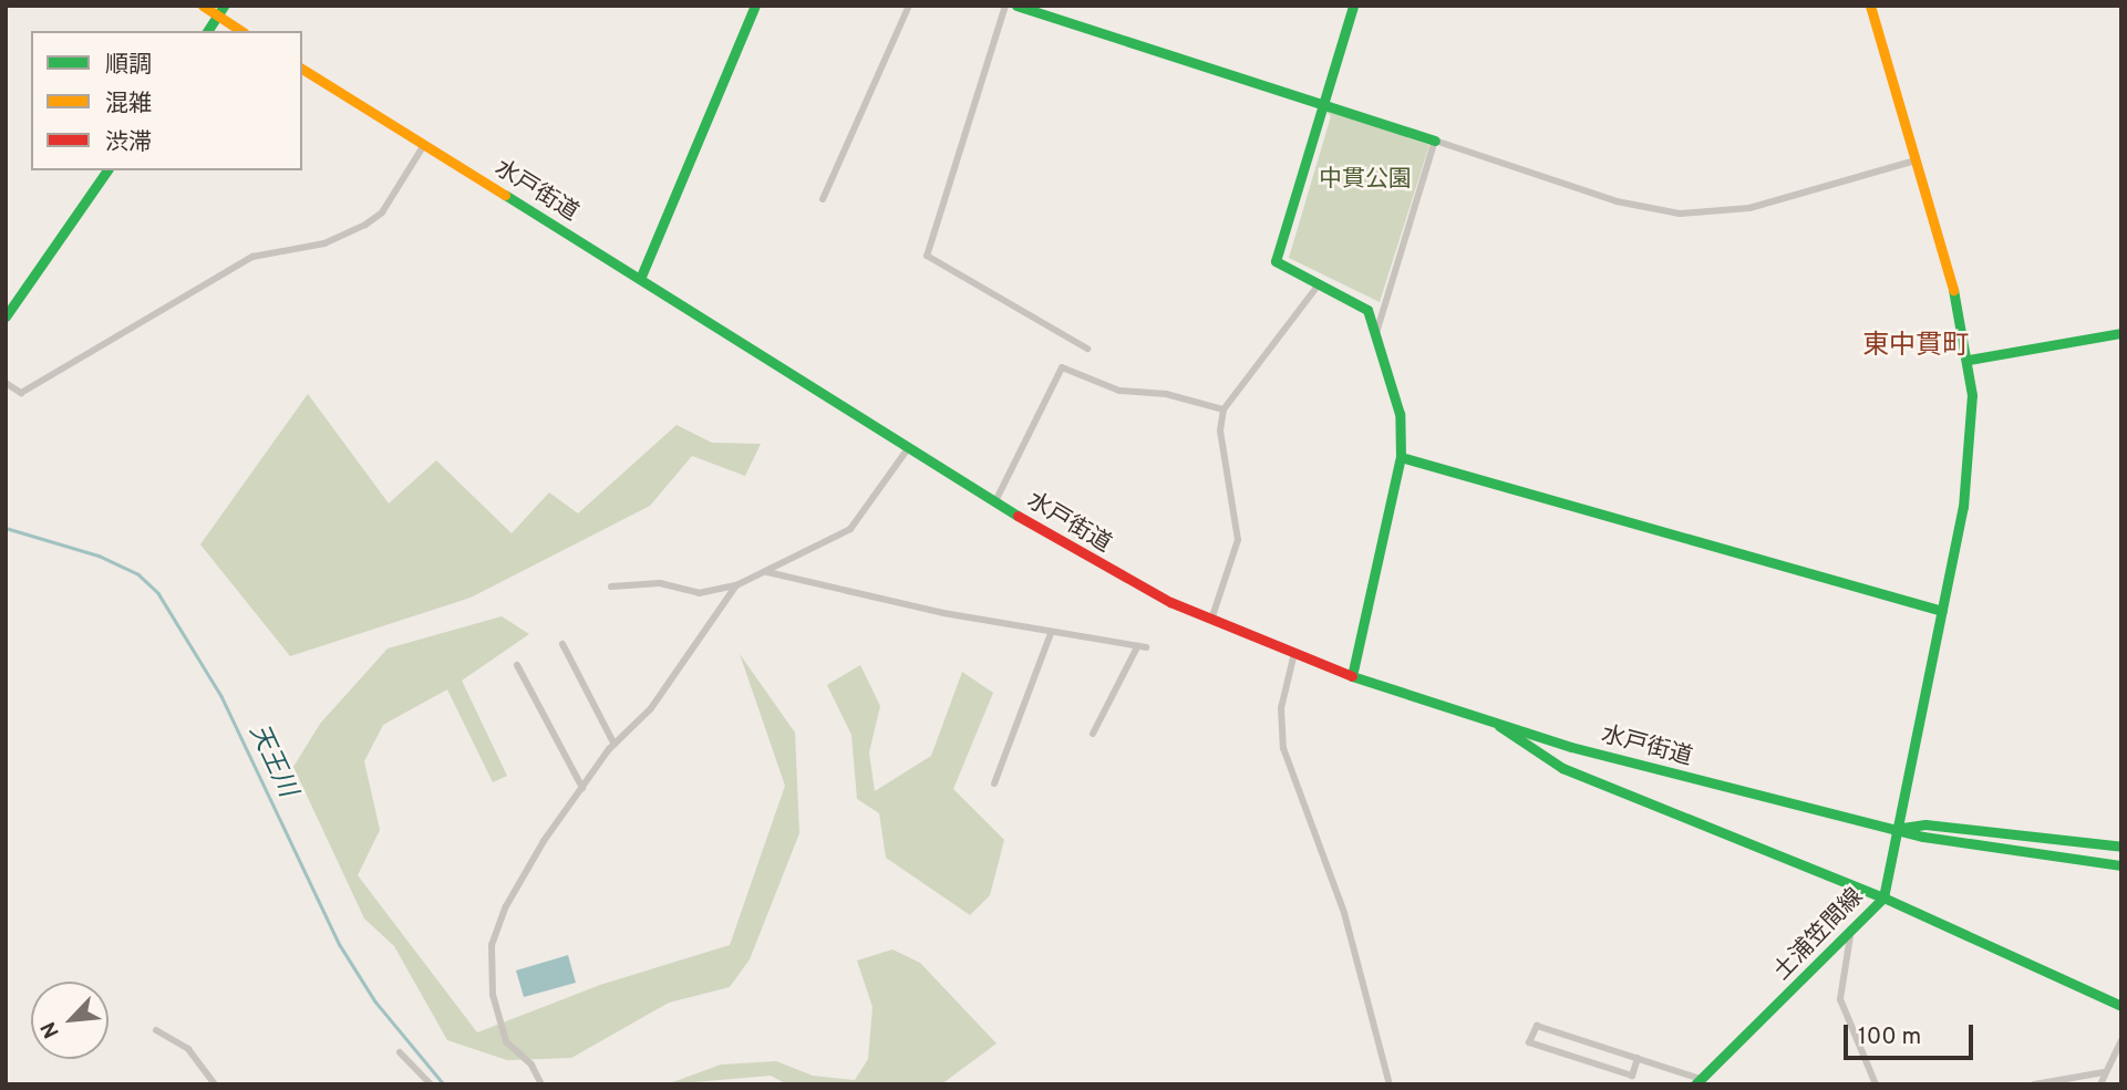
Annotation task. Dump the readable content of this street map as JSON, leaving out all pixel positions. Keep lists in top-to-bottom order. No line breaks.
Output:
{"streets":{"main road":["水戸街道","土浦笠間線"]},"districts":["東中貫町"],"water":["天王川"],"parks":["中貫公園"],"legend":["順調","混雑","渋滞"],"scale_bar":"100 m","north":"bottom left"}
